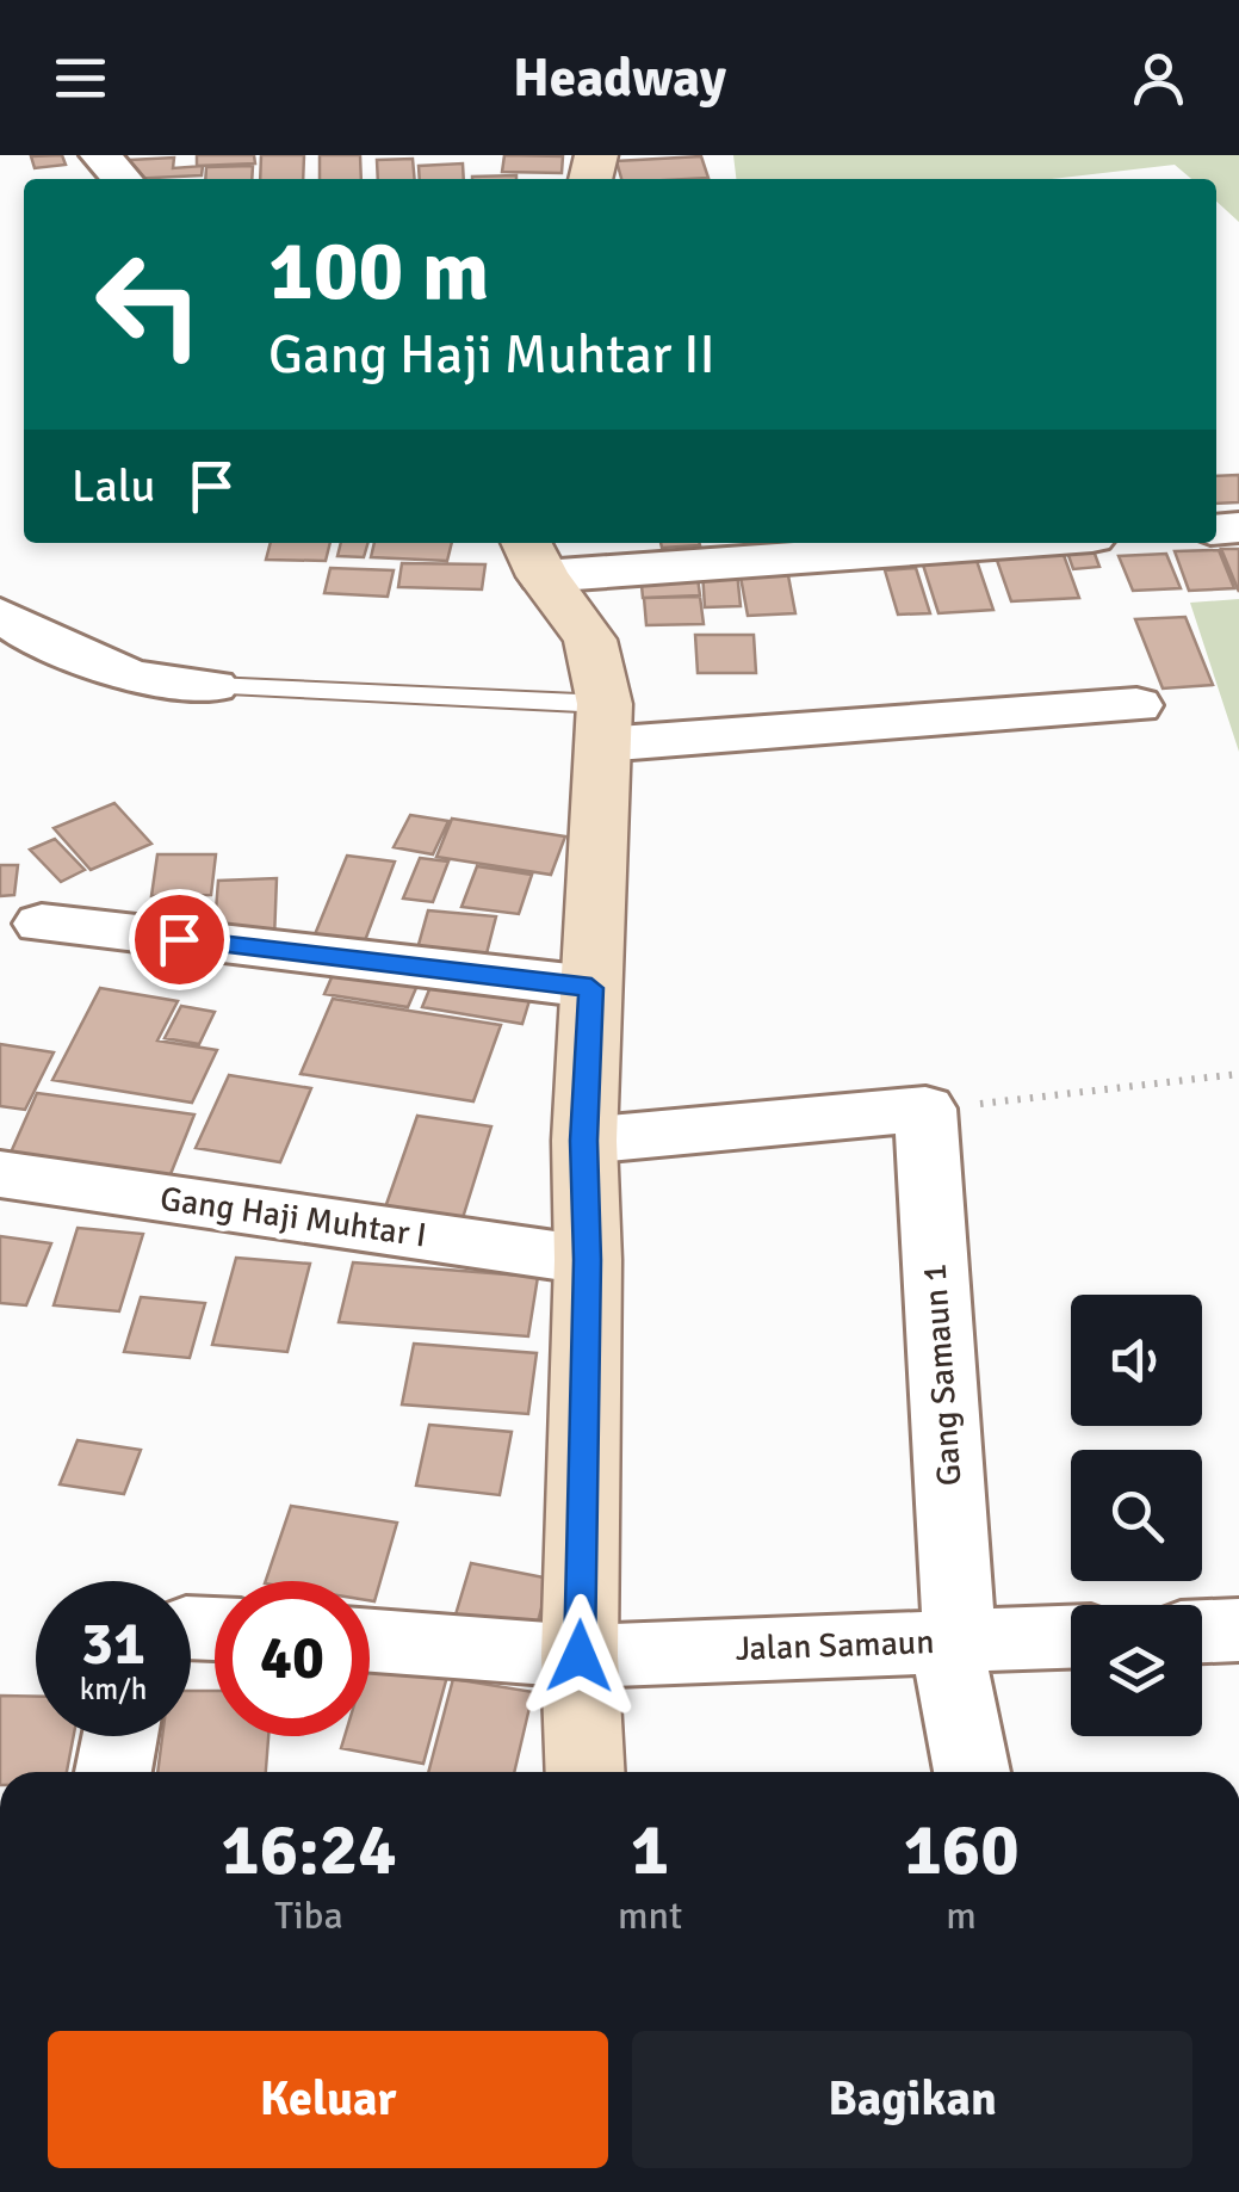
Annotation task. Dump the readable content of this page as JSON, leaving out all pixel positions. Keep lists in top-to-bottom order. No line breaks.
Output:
{"streets":{"street":["Gang Haji Muhtar I","Gang Samaun 1","Jalan Samaun"]},"crossings":[["Gang Samaun 1","Jalan Samaun"]],"page":{"header":"Headway","turn":["100 m","Gang Haji Muhtar II"],"then":"Lalu","speed":"31 km/h","limit":"40","eta":["16:24","Tiba","1","mnt","160","m"],"buttons":["Keluar","Bagikan"]}}
